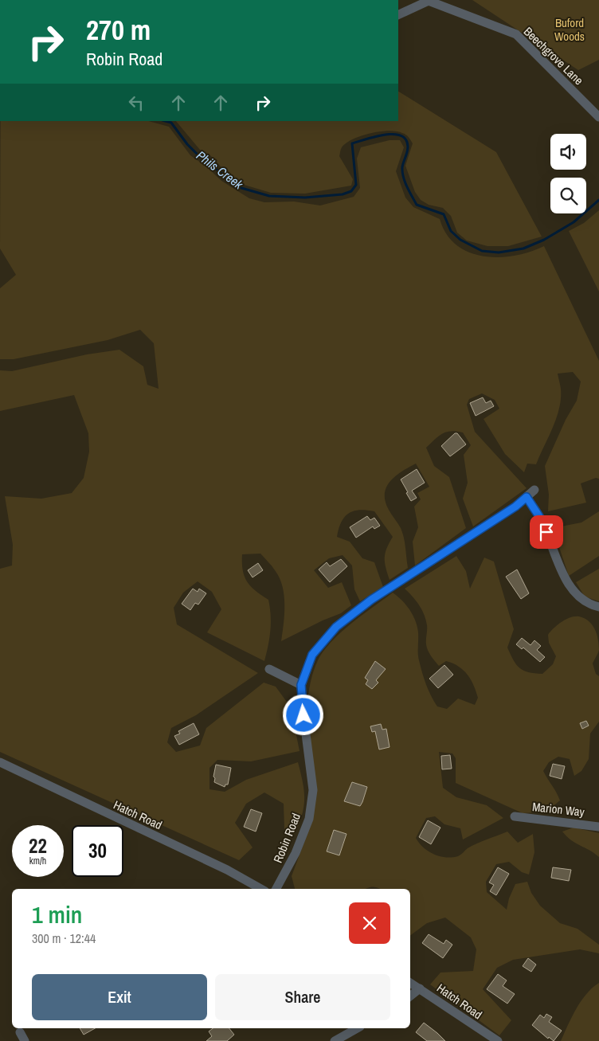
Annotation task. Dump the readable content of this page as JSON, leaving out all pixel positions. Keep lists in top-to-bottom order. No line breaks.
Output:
{"streets":{"street":["Beechgrove Lane","Marion Way","Hatch Road","Robin Road"]},"water":["Phils Creek"],"parks":["Buford Woods"],"page":{"turn":["270 m","Robin Road"],"speed":"22 km/h","limit":"30","heading":["1 min","300 m · 12:44"],"buttons":["Exit","Share"]}}
